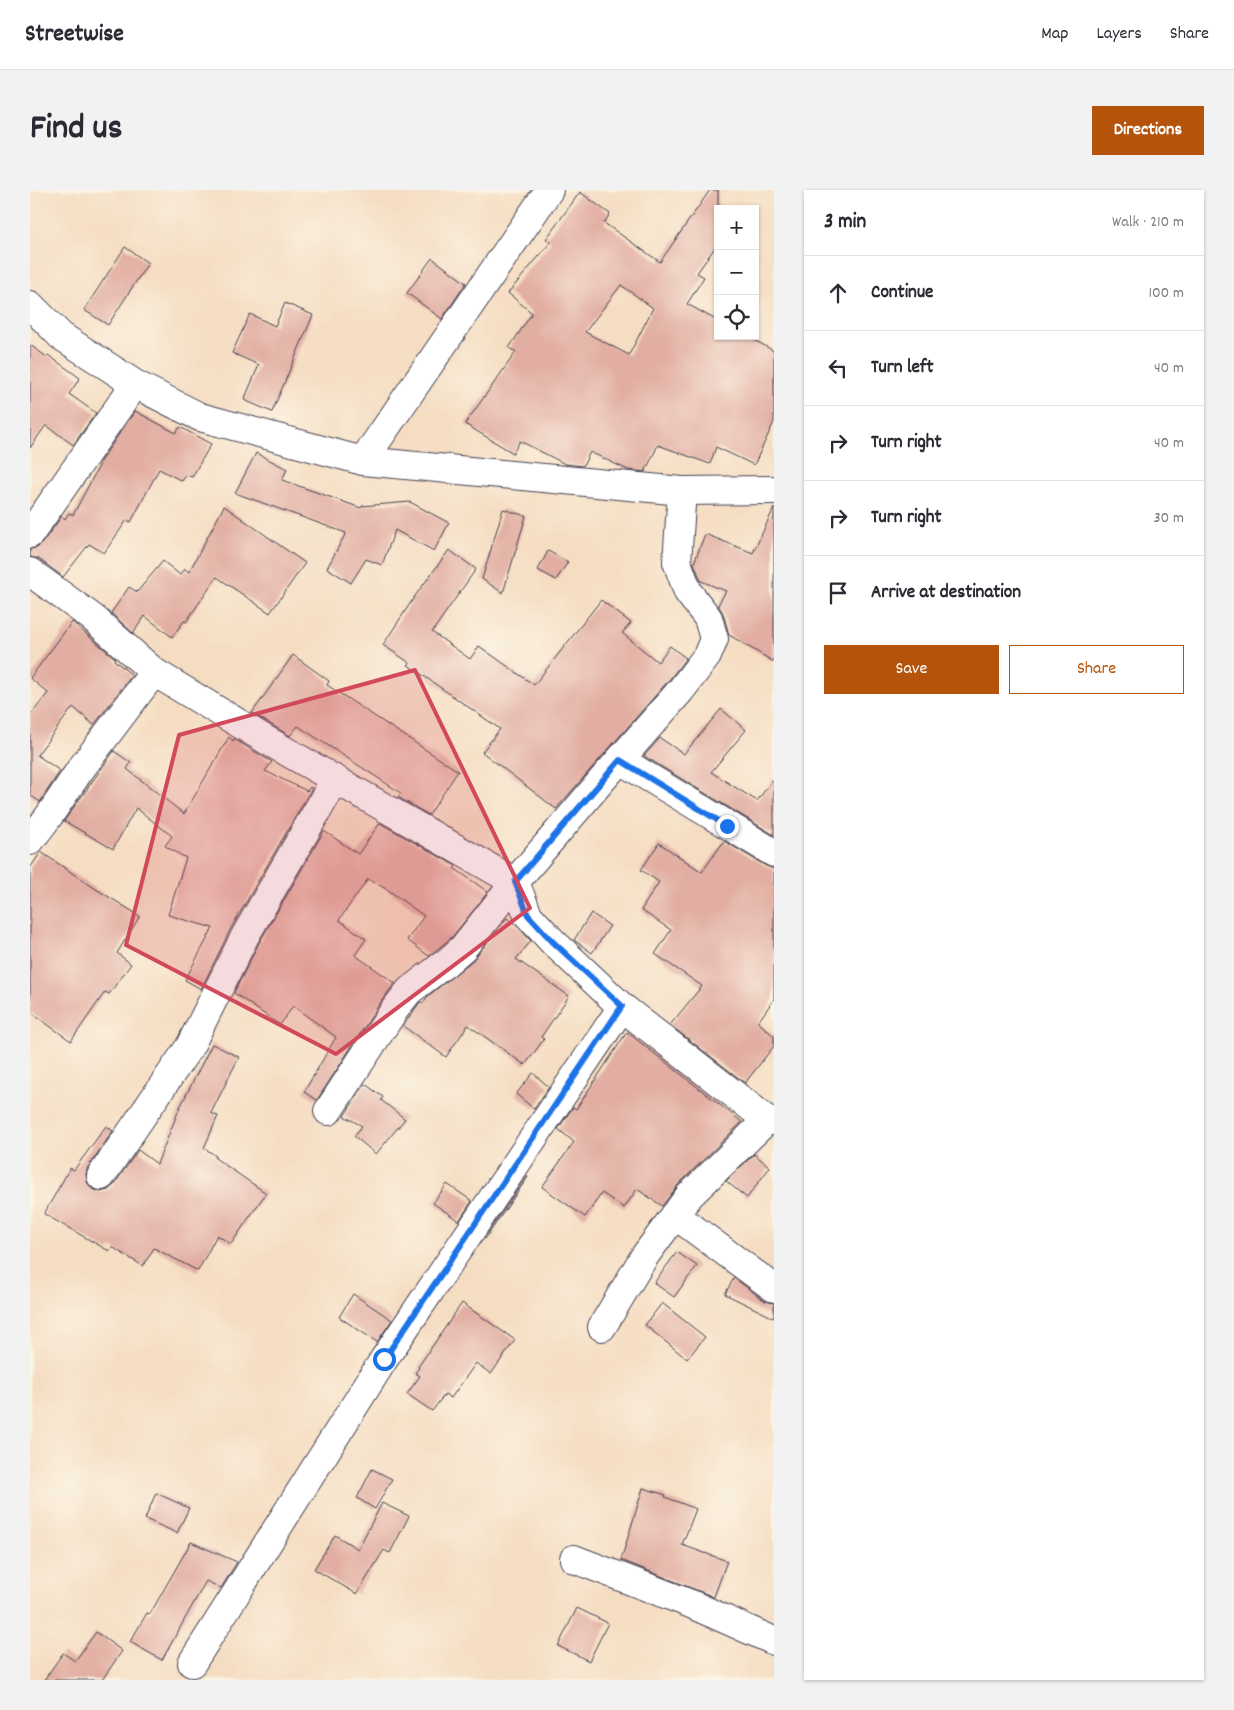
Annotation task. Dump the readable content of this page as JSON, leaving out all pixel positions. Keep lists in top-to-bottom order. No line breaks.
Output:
{"page":{"header":"Streetwise","nav":["Map","Layers","Share"],"title":"Find us","buttons":["Directions",["Save","Share"]],"heading":["3 min","Walk · 210 m"],"map_buttons":["+","−"],"list":[["Continue","100 m"],["Turn left","40 m"],["Turn right","40 m"],["Turn right","30 m"],"Arrive at destination"]}}
